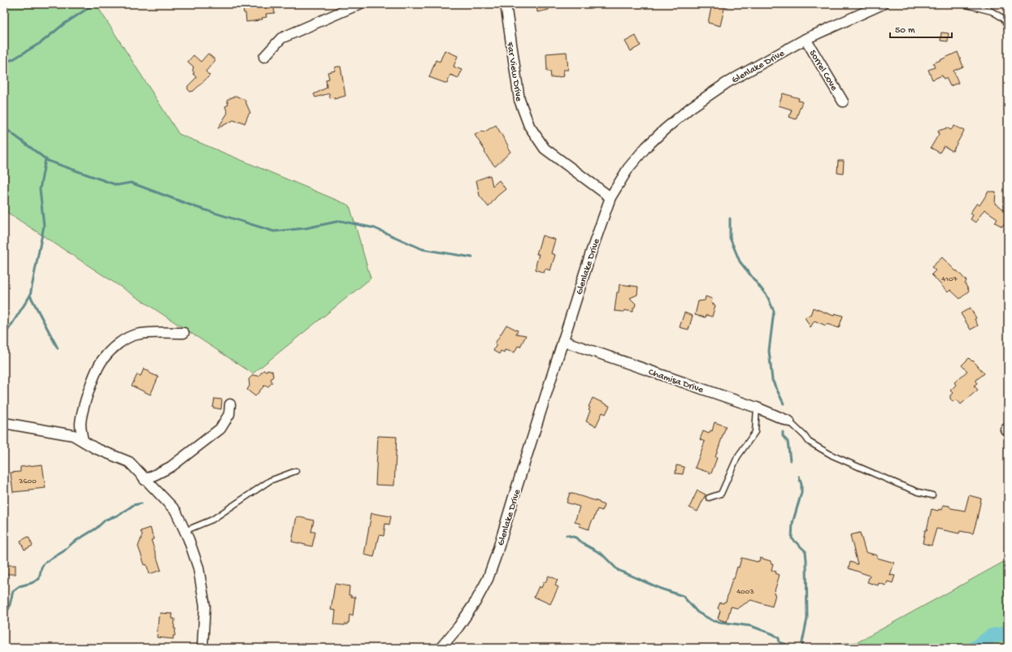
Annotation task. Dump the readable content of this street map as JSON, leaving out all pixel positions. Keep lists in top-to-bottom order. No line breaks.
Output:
{"streets":{"street":["Glenlake Drive","Sorrel Cove","Far View Drive","Chamisa Drive"]},"crossings":[["Glenlake Drive","Sorrel Cove"],["Glenlake Drive","Far View Drive"],["Glenlake Drive","Chamisa Drive"]],"house_numbers":["4107","3600","4003"],"scale_bar":"50 m"}
